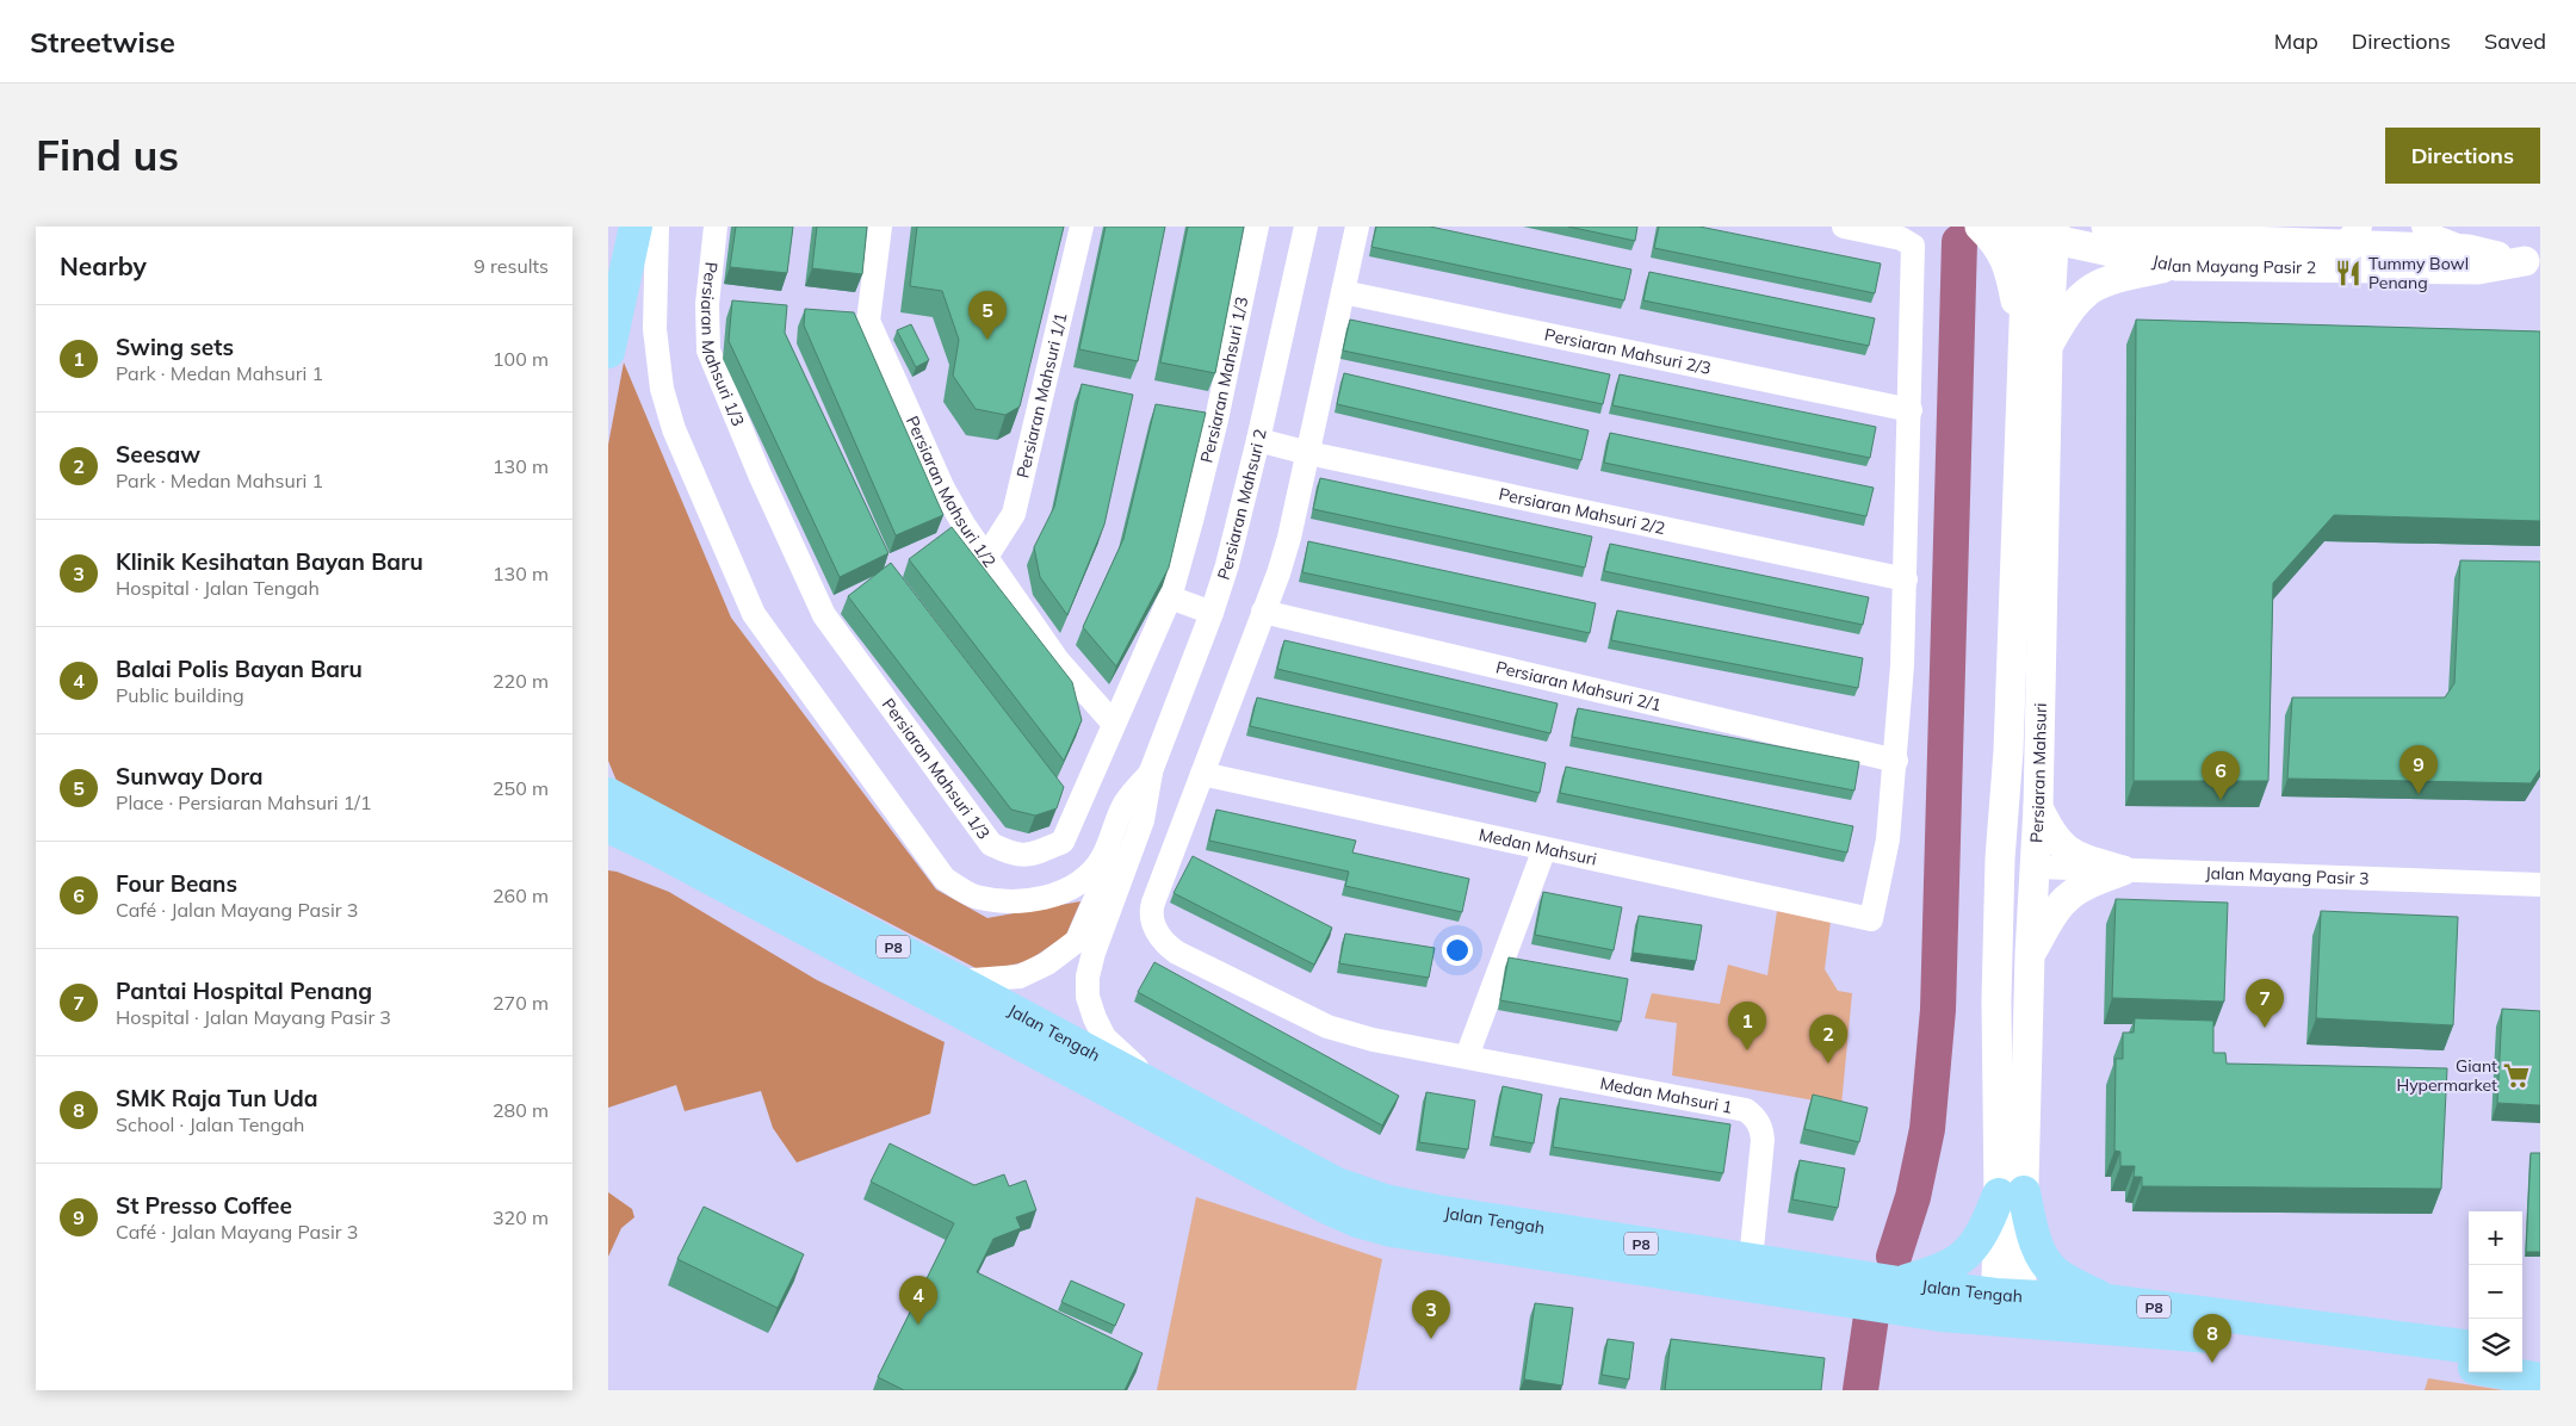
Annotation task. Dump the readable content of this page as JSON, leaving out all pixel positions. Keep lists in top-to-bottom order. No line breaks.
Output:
{"streets":{"main road":["P8","Jalan Tengah"],"street":["Jalan Mayang Pasir 2","Persiaran Mahsuri 1/3","Persiaran Mahsuri 2/3","Persiaran Mahsuri 1/1","Persiaran Mahsuri 1/2","Persiaran Mahsuri 2","Persiaran Mahsuri 2/2","Persiaran Mahsuri 2/1","Persiaran Mahsuri","Medan Mahsuri","Jalan Mayang Pasir 3","Medan Mahsuri 1"]},"crossings":[["Jalan Mayang Pasir 2","Persiaran Mahsuri"],["Persiaran Mahsuri 1/3","Persiaran Mahsuri 1/2"],["Persiaran Mahsuri 1/1","Persiaran Mahsuri 1/2"],["Persiaran Mahsuri 2","Persiaran Mahsuri 2/2"],["Persiaran Mahsuri 2/1","Medan Mahsuri"],["Persiaran Mahsuri","Jalan Mayang Pasir 3"],["Persiaran Mahsuri","Jalan Tengah"],["Medan Mahsuri","Medan Mahsuri 1"],["Jalan Tengah","Medan Mahsuri 1"]],"places":{"restaurant":["Tummy Bowl Penang"],"supermarket":["Giant Hypermarket"]},"page":{"header":"Streetwise","nav":["Map","Directions","Saved"],"buttons":"Directions","title":"Find us","heading":["Nearby","9 results"],"pins":["5","9","6","7","1","2","4","3","8"],"list":[{"mark":"1","name":"Swing sets","note":"Park · Medan Mahsuri 1","value":"100 m"},{"mark":"2","name":"Seesaw","note":"Park · Medan Mahsuri 1","value":"130 m"},{"mark":"3","name":"Klinik Kesihatan Bayan Baru","note":"Hospital · Jalan Tengah","value":"130 m"},{"mark":"4","name":"Balai Polis Bayan Baru","note":"Public building","value":"220 m"},{"mark":"5","name":"Sunway Dora","note":"Place · Persiaran Mahsuri 1/1","value":"250 m"},{"mark":"6","name":"Four Beans","note":"Café · Jalan Mayang Pasir 3","value":"260 m"},{"mark":"7","name":"Pantai Hospital Penang","note":"Hospital · Jalan Mayang Pasir 3","value":"270 m"},{"mark":"8","name":"SMK Raja Tun Uda","note":"School · Jalan Tengah","value":"280 m"},{"mark":"9","name":"St Presso Coffee","note":"Café · Jalan Mayang Pasir 3","value":"320 m"}],"map_buttons":["+","−"]}}
